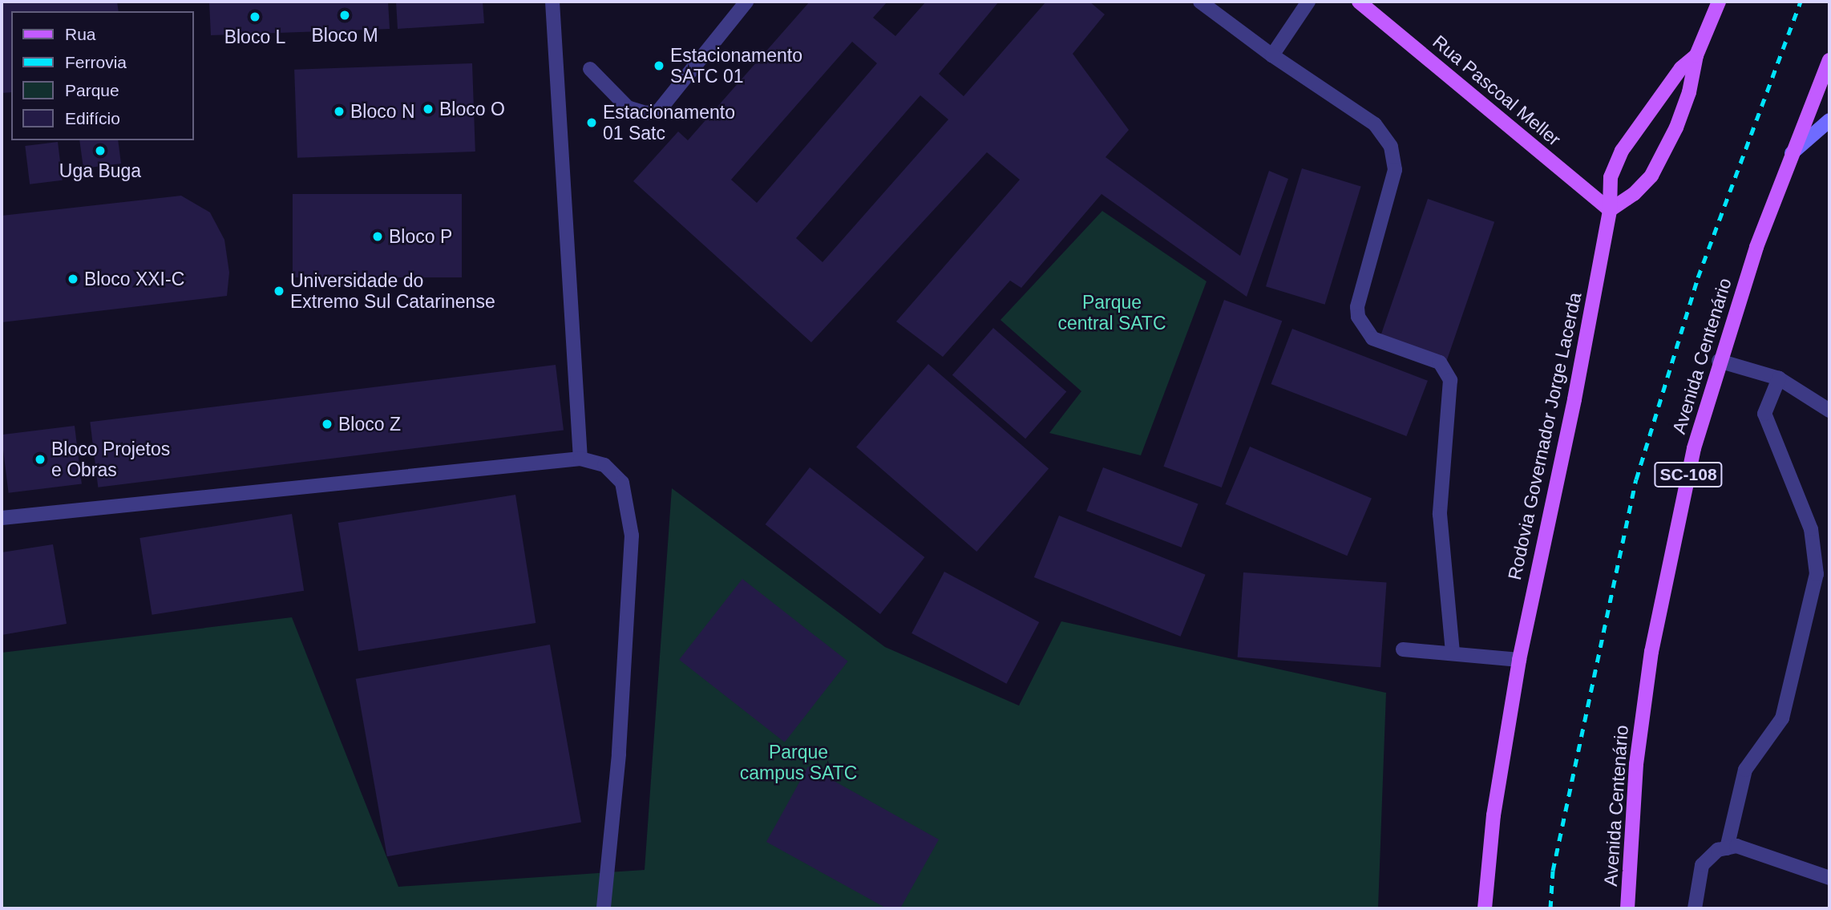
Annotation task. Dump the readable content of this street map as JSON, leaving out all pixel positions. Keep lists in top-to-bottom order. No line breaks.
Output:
{"streets":{"main road":["Rua Pascoal Meller","Avenida Centenário","Rodovia Governador Jorge Lacerda","SC-108"]},"crossings":[["Rua Pascoal Meller","Rodovia Governador Jorge Lacerda"]],"parks":["Parque central SATC","Parque campus SATC"],"places":["Bloco M","Bloco L","Estacionamento SATC 01","Bloco O","Bloco N","Estacionamento 01 Satc","Uga Buga","Bloco P","Bloco XXI-C","Universidade do Extremo Sul Catarinense","Bloco Z","Bloco Projetos e Obras"],"legend":["Rua","Ferrovia","Parque","Edifício"]}
